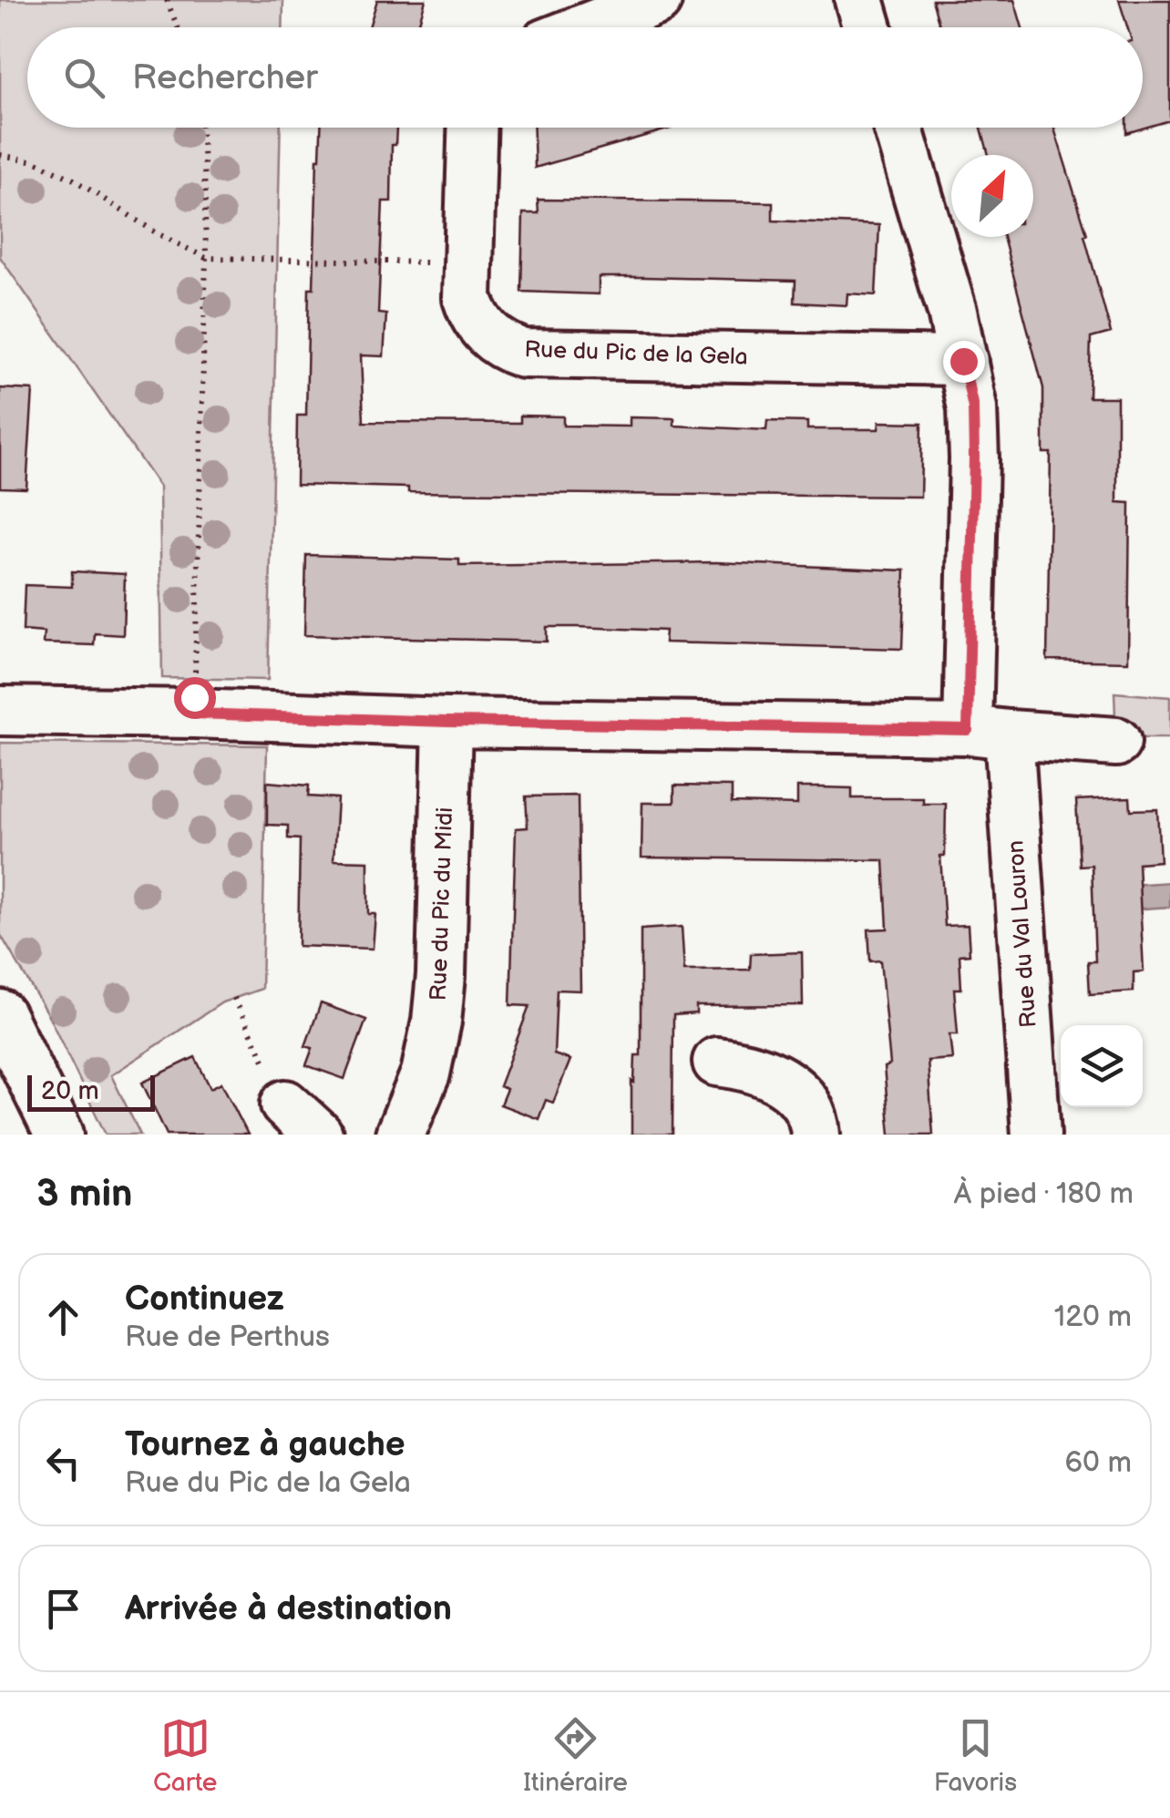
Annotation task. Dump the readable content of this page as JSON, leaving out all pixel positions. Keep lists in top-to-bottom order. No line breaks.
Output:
{"streets":{"street":["Rue du Pic de la Gela","Rue du Pic du Midi","Rue du Val Louron"]},"scale_bar":"20 m","north":"top right","page":{"search":"Rechercher","scale":"20 m","heading":["3 min","À pied · 180 m"],"list":[["Continuez","Rue de Perthus","120 m"],["Tournez à gauche","Rue du Pic de la Gela","60 m"],"Arrivée à destination"],"nav":["Carte","Itinéraire","Favoris"]}}
